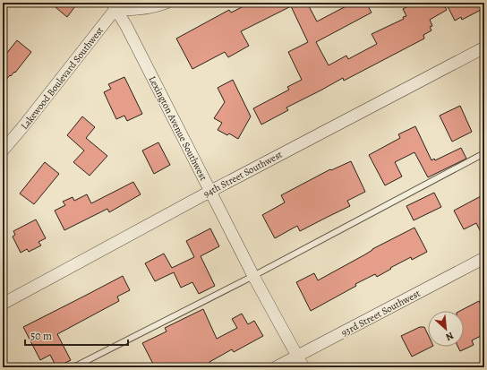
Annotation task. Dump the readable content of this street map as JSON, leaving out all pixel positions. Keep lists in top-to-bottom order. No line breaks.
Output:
{"streets":{"street":["Lakewood Boulevard Southwest","Lexington Avenue Southwest","94th Street Southwest","93rd Street Southwest"]},"crossings":[["Lakewood Boulevard Southwest","Lexington Avenue Southwest"],["Lexington Avenue Southwest","94th Street Southwest"],["Lexington Avenue Southwest","93rd Street Southwest"]],"scale_bar":"50 m","north":"bottom right"}
